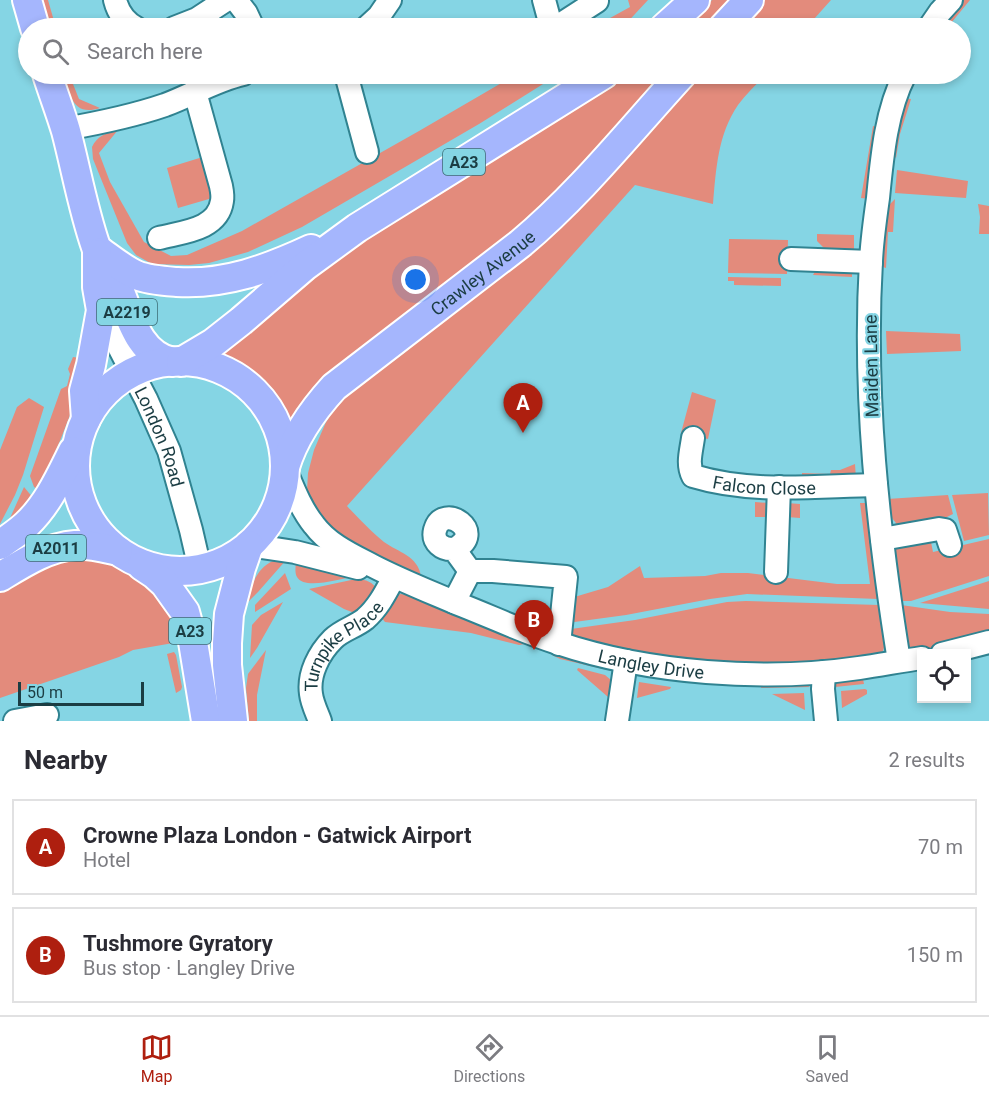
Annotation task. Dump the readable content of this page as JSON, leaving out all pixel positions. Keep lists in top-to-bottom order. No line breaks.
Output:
{"streets":{"main road":["A23","Crawley Avenue","A2219","London Road","A2011"],"street":["Maiden Lane","Falcon Close","Turnpike Place","Langley Drive"]},"crossings":[["A23","London Road"],["A23","A2011"],["A23","Langley Drive"],["Crawley Avenue","Langley Drive"],["Maiden Lane","Falcon Close"],["Maiden Lane","Langley Drive"],["London Road","A2011"],["Turnpike Place","Langley Drive"]],"scale_bar":"50 m","page":{"search":"Search here","pins":["A","B"],"scale":"50 m","heading":["Nearby","2 results"],"list":[{"mark":"A","name":"Crowne Plaza London - Gatwick Airport","note":"Hotel","value":"70 m"},{"mark":"B","name":"Tushmore Gyratory","note":"Bus stop · Langley Drive","value":"150 m"}],"nav":["Map","Directions","Saved"]}}
